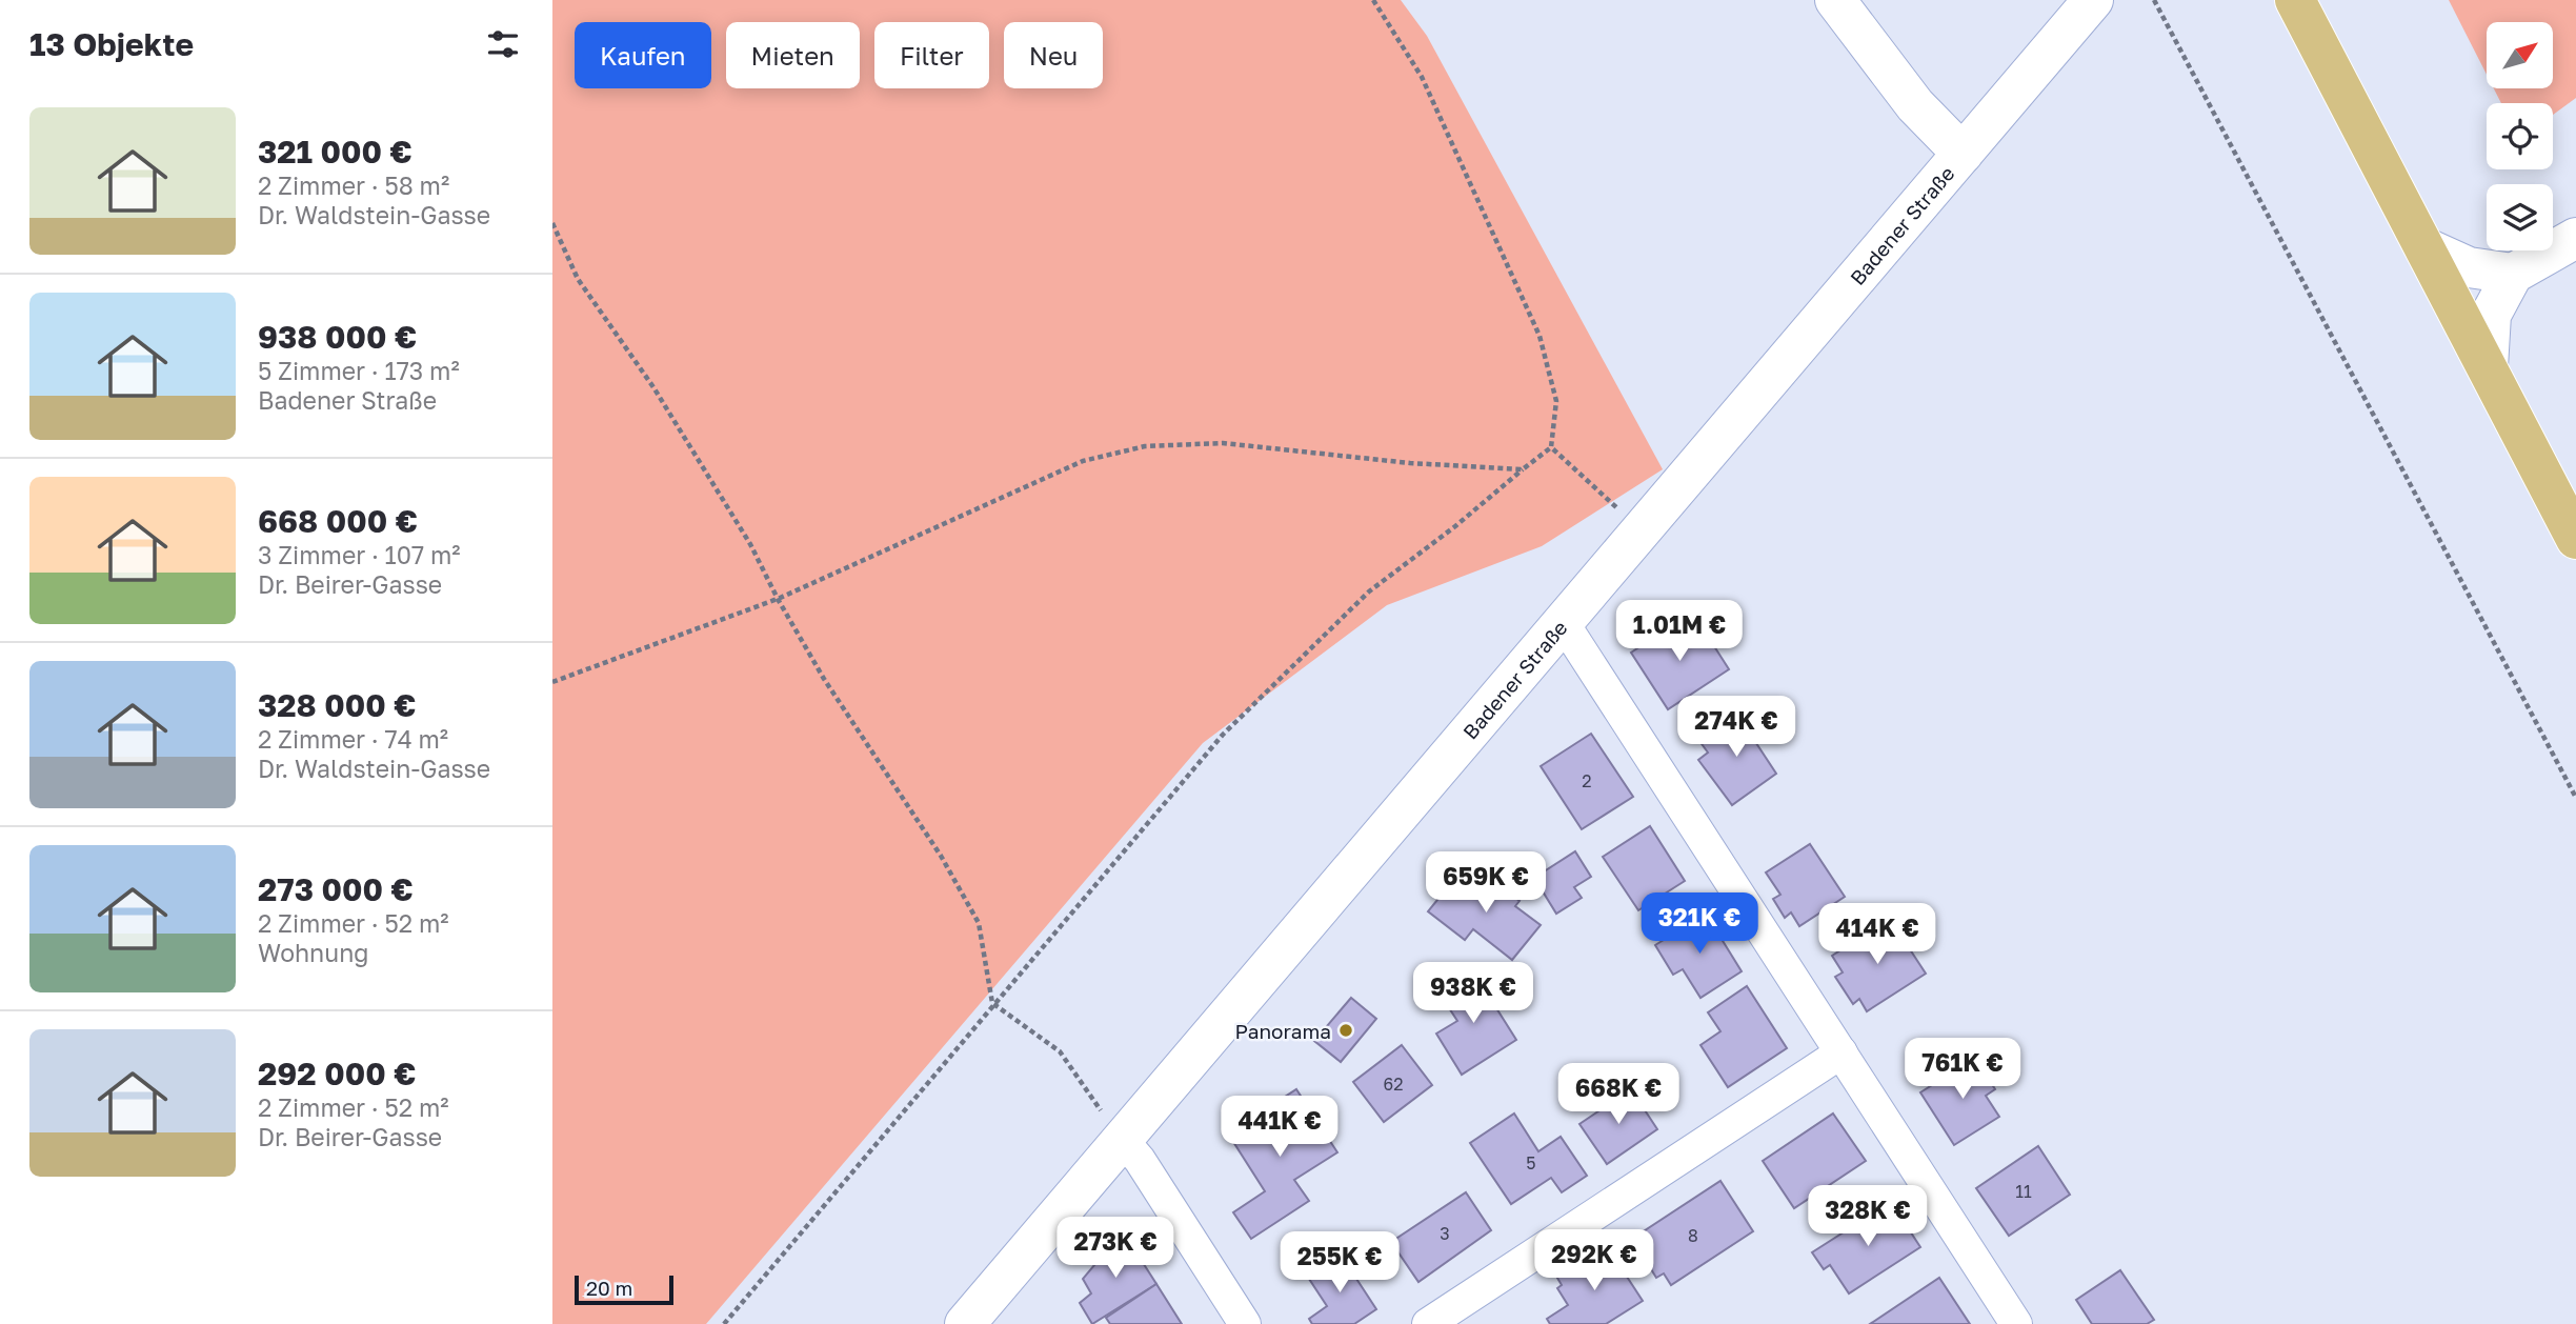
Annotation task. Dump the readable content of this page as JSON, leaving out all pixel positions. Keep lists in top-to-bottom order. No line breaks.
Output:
{"streets":{"street":["Badener Straße"]},"places":["Panorama"],"house_numbers":["2","62","5","11","3","8"],"scale_bar":"20 m","north":"top right","page":{"heading":"13 Objekte","chip":["Kaufen","Mieten","Filter","Neu"],"list":[{"name":"321 000 €","note":"2 Zimmer · 58 m² · Dr. Waldstein-Gasse"},{"name":"938 000 €","note":"5 Zimmer · 173 m² · Badener Straße"},{"name":"668 000 €","note":"3 Zimmer · 107 m² · Dr. Beirer-Gasse"},{"name":"328 000 €","note":"2 Zimmer · 74 m² · Dr. Waldstein-Gasse"},{"name":"273 000 €","note":"2 Zimmer · 52 m² · Wohnung"},{"name":"292 000 €","note":"2 Zimmer · 52 m² · Dr. Beirer-Gasse"}],"price":["1.01M €","274K €","659K €","321K €","414K €","938K €","761K €","668K €","441K €","328K €","273K €","292K €","255K €"],"scale":"20 m"}}
